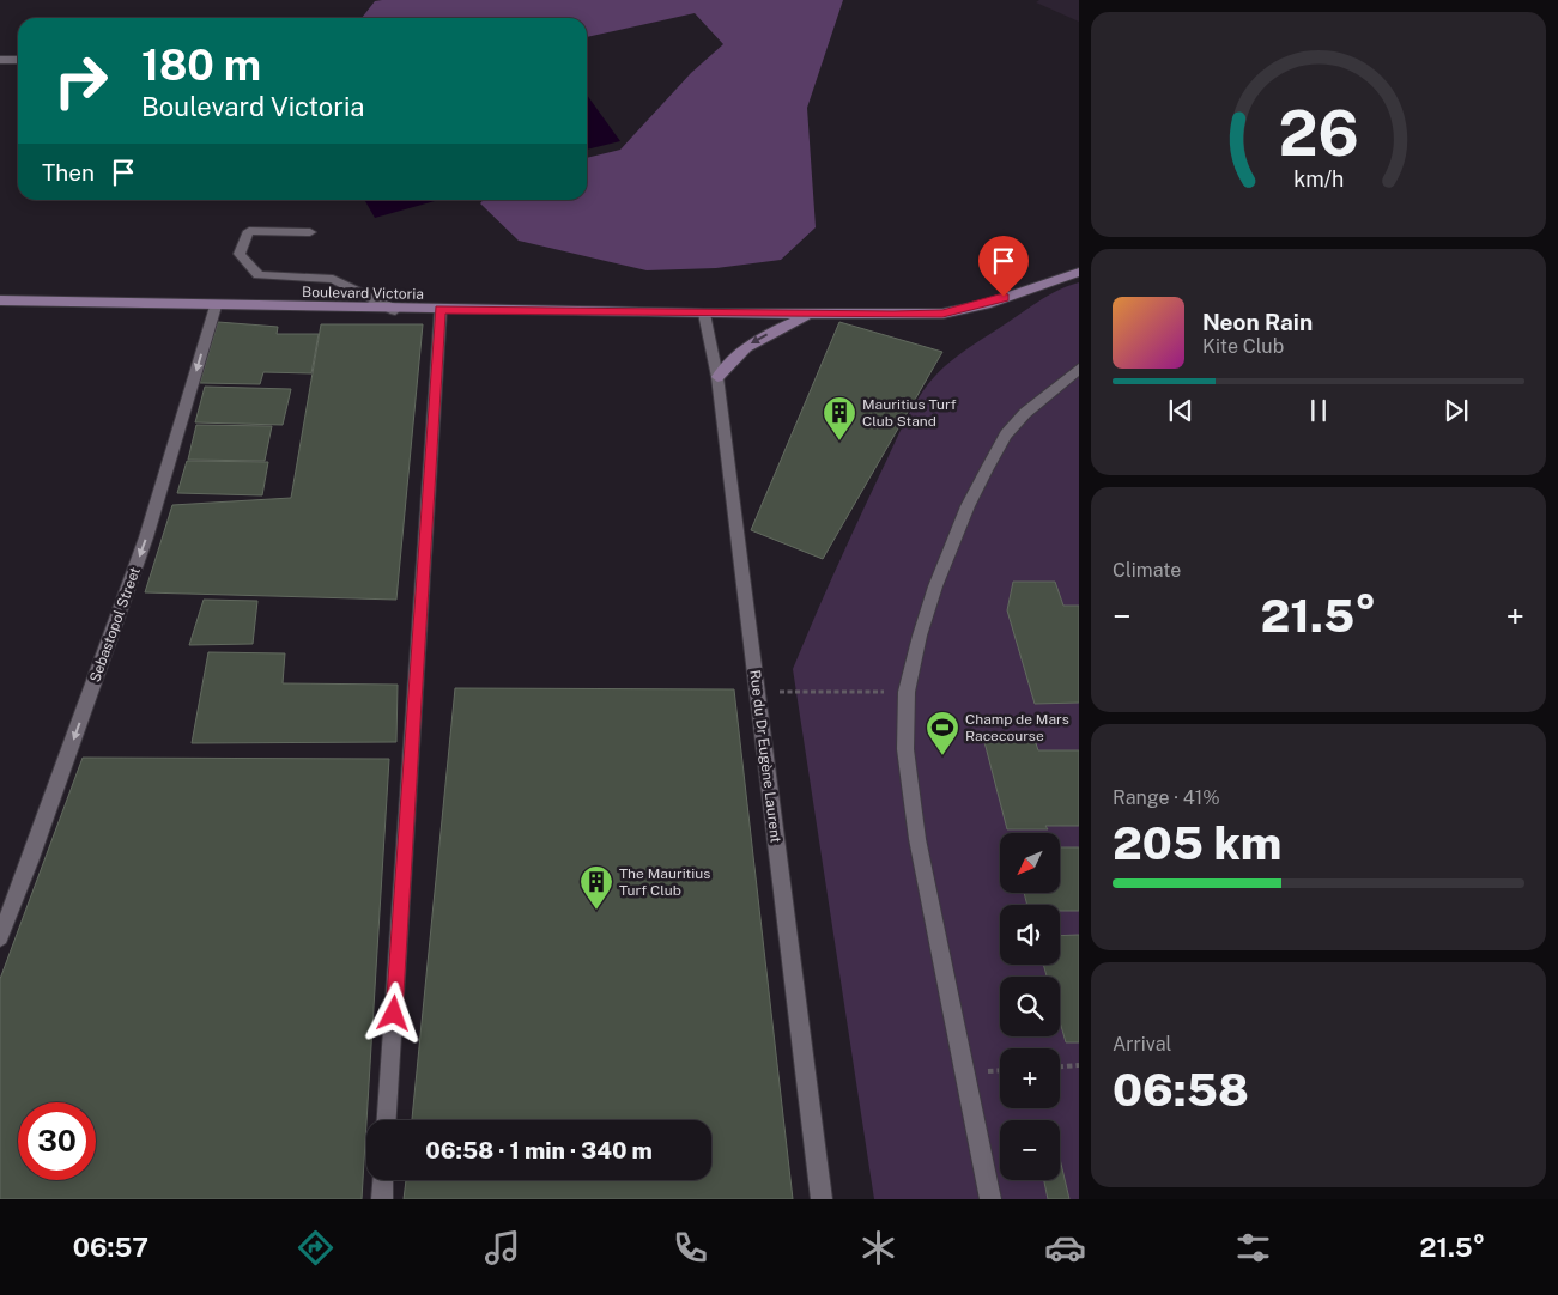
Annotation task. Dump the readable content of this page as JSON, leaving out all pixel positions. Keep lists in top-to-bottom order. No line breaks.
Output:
{"streets":{"main road":["Boulevard Victoria"],"street":["Sebastopol Street","Rue du Dr Eugène Laurent"]},"crossings":[["Boulevard Victoria","Sebastopol Street"],["Boulevard Victoria","Rue du Dr Eugène Laurent"]],"one_way":["Sebastopol Street"],"places":{"building":["Mauritius Turf Club Stand","The Mauritius Turf Club"],"sports":["Champ de Mars Racecourse"]},"north":"bottom left","page":{"turn":["180 m","Boulevard Victoria"],"then":"Then","song":["Neon Rain","Kite Club"],"tile":["Climate",["Range · 41%","205 km"],["Arrival","06:58"]],"heat":["−","21.5°","+"],"map_buttons":["+","−"],"limit":"30","trip":"06:58 · 1 min · 340 m","tabs":["06:57","21.5°"],"gauge":["26","km/h"]}}
